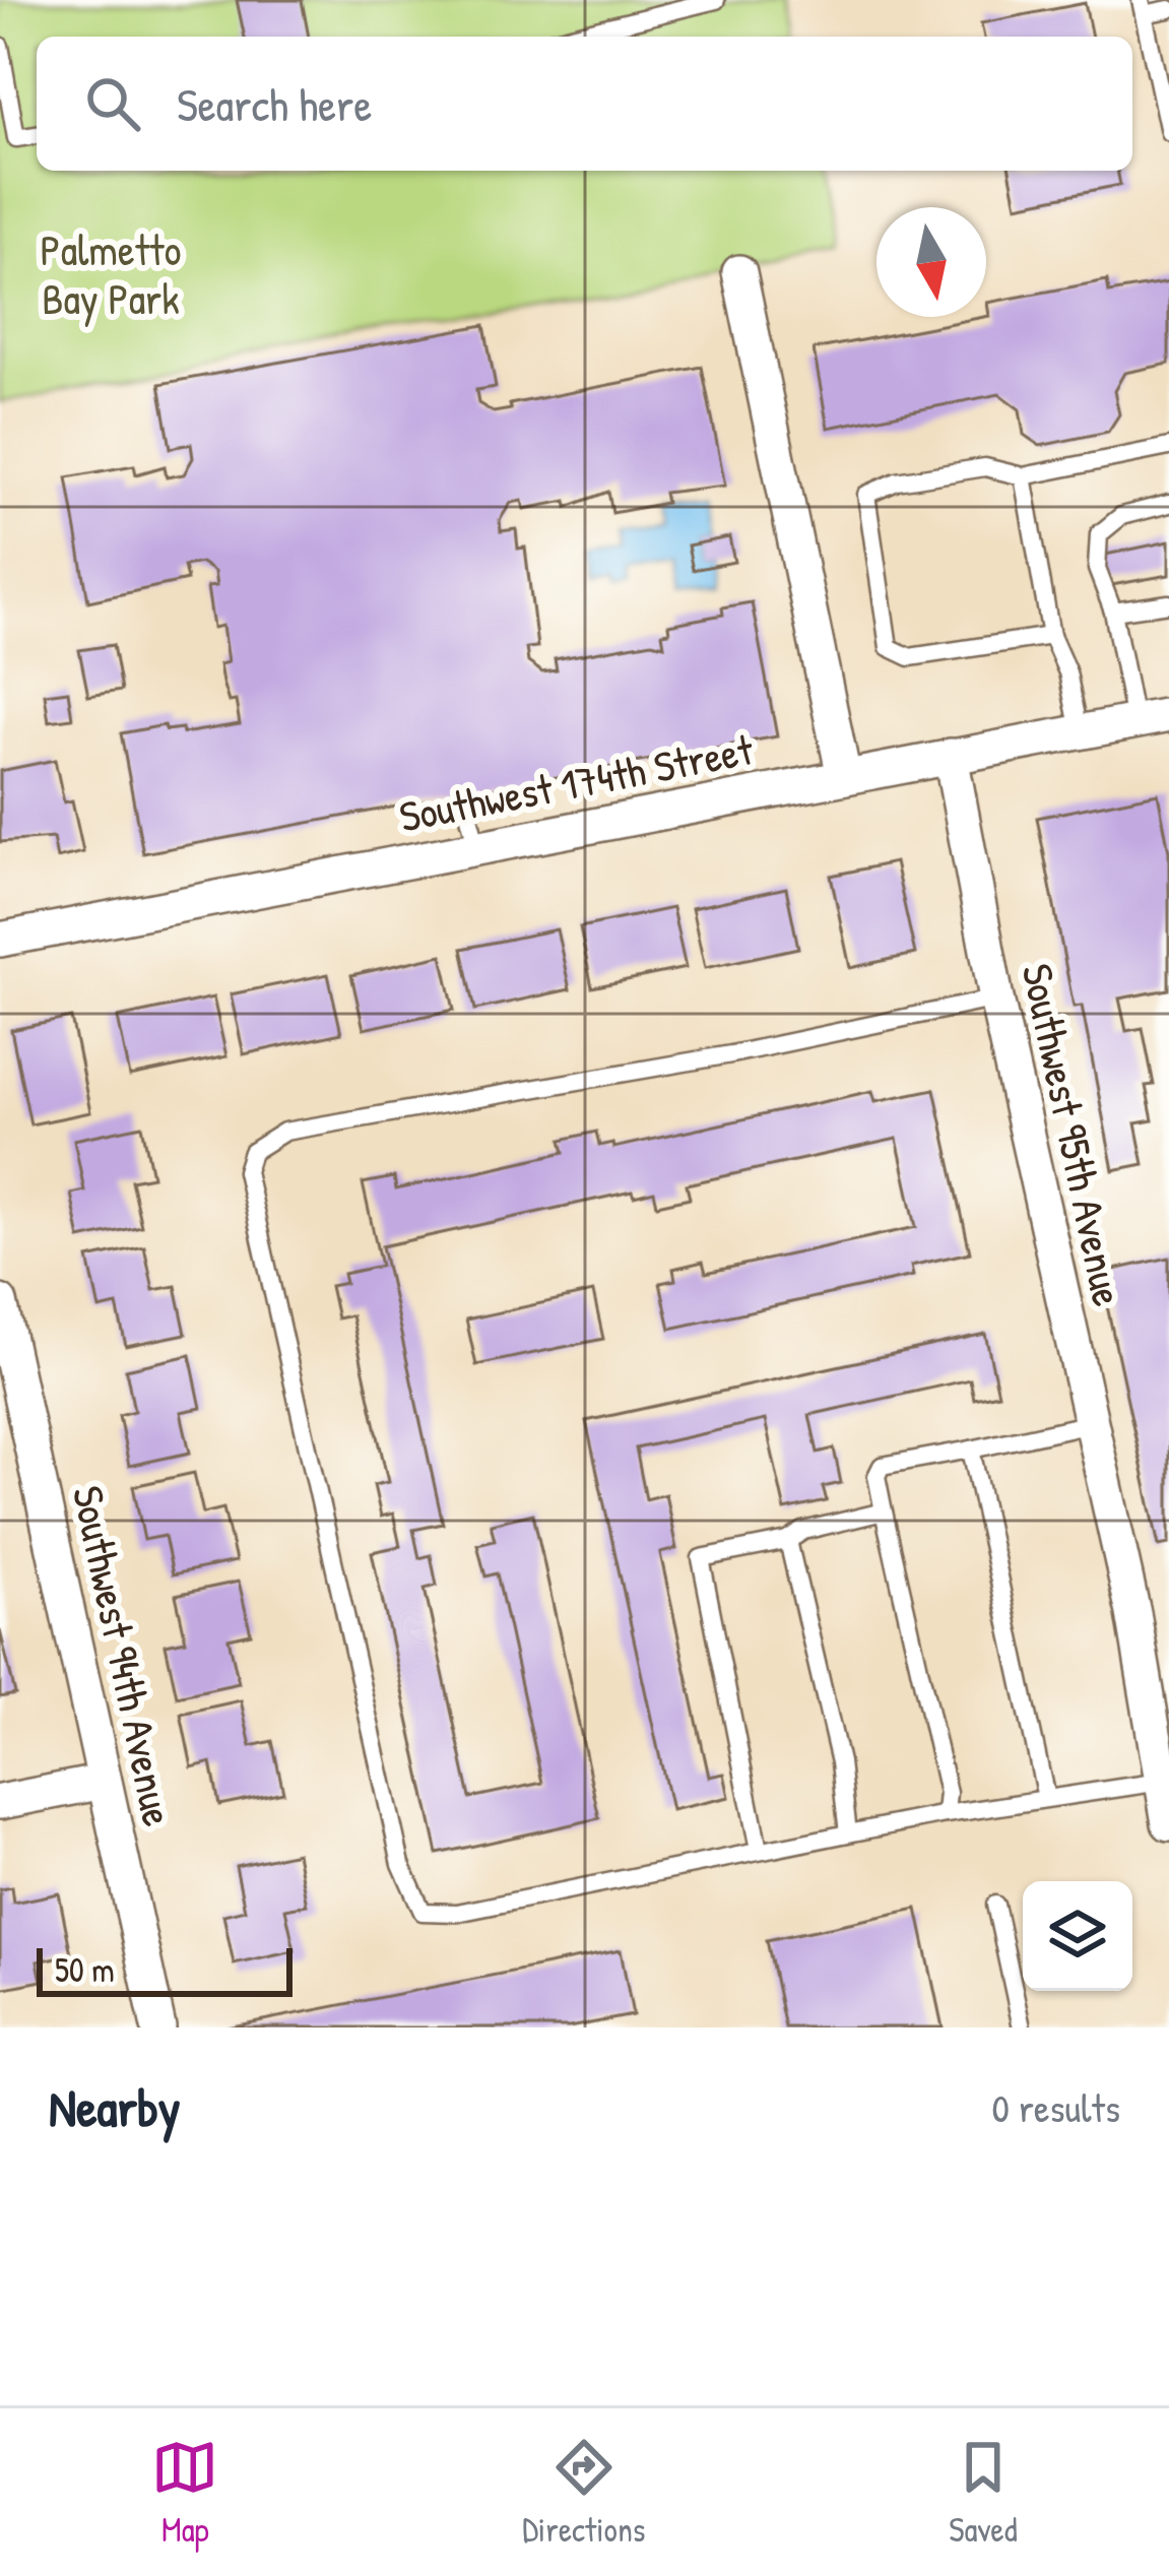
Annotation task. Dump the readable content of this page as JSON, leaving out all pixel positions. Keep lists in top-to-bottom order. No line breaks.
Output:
{"streets":{"street":["Southwest 174th Street","Southwest 95th Avenue","Southwest 94th Avenue"]},"crossings":[["Southwest 174th Street","Southwest 95th Avenue"]],"parks":["Palmetto Bay Park"],"scale_bar":"50 m","north":"bottom","page":{"search":"Search here","scale":"50 m","heading":["Nearby","0 results"],"nav":["Map","Directions","Saved"]}}
